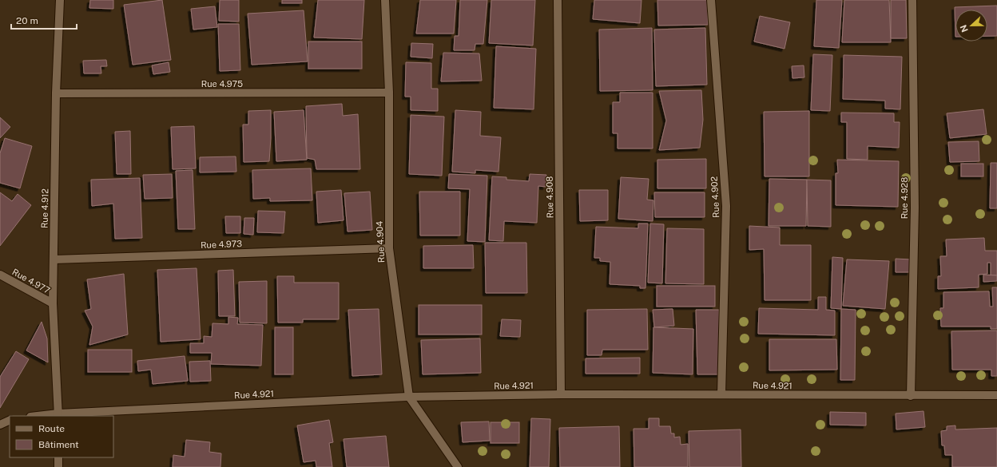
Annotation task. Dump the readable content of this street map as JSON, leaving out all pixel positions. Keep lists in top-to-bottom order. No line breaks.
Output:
{"streets":{"street":["Rue 4.975","Rue 4.908","Rue 4.902","Rue 4.928","Rue 4.912","Rue 4.904","Rue 4.973","Rue 4.977","Rue 4.921"]},"crossings":[["Rue 4.975","Rue 4.912"],["Rue 4.975","Rue 4.904"],["Rue 4.908","Rue 4.921"],["Rue 4.902","Rue 4.921"],["Rue 4.928","Rue 4.921"],["Rue 4.912","Rue 4.973"],["Rue 4.912","Rue 4.977"],["Rue 4.912","Rue 4.921"],["Rue 4.904","Rue 4.973"],["Rue 4.904","Rue 4.921"]],"legend":["Route","Bâtiment"],"scale_bar":"20 m","north":"left"}
